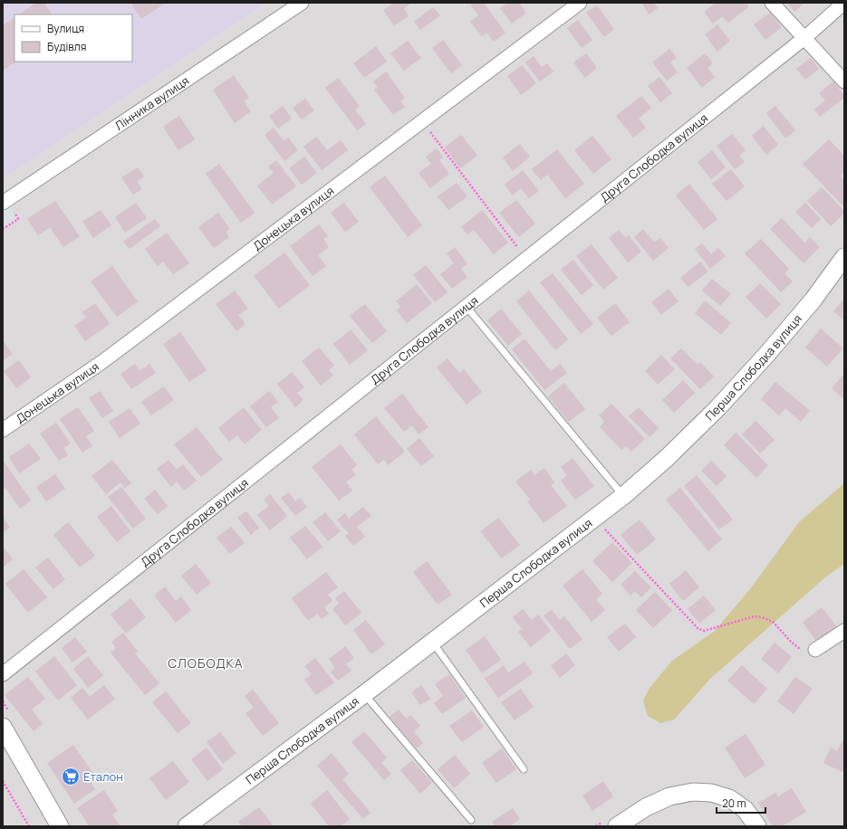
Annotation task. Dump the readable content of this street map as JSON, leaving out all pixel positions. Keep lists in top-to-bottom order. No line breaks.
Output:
{"streets":{"street":["Лінника вулиця","Друга Слободка вулиця","Донецька вулиця","Перша Слободка вулиця"]},"districts":["СЛОБОДКА"],"places":{"supermarket":["Еталон"]},"legend":["Вулиця","Будівля"],"scale_bar":"20 m"}
